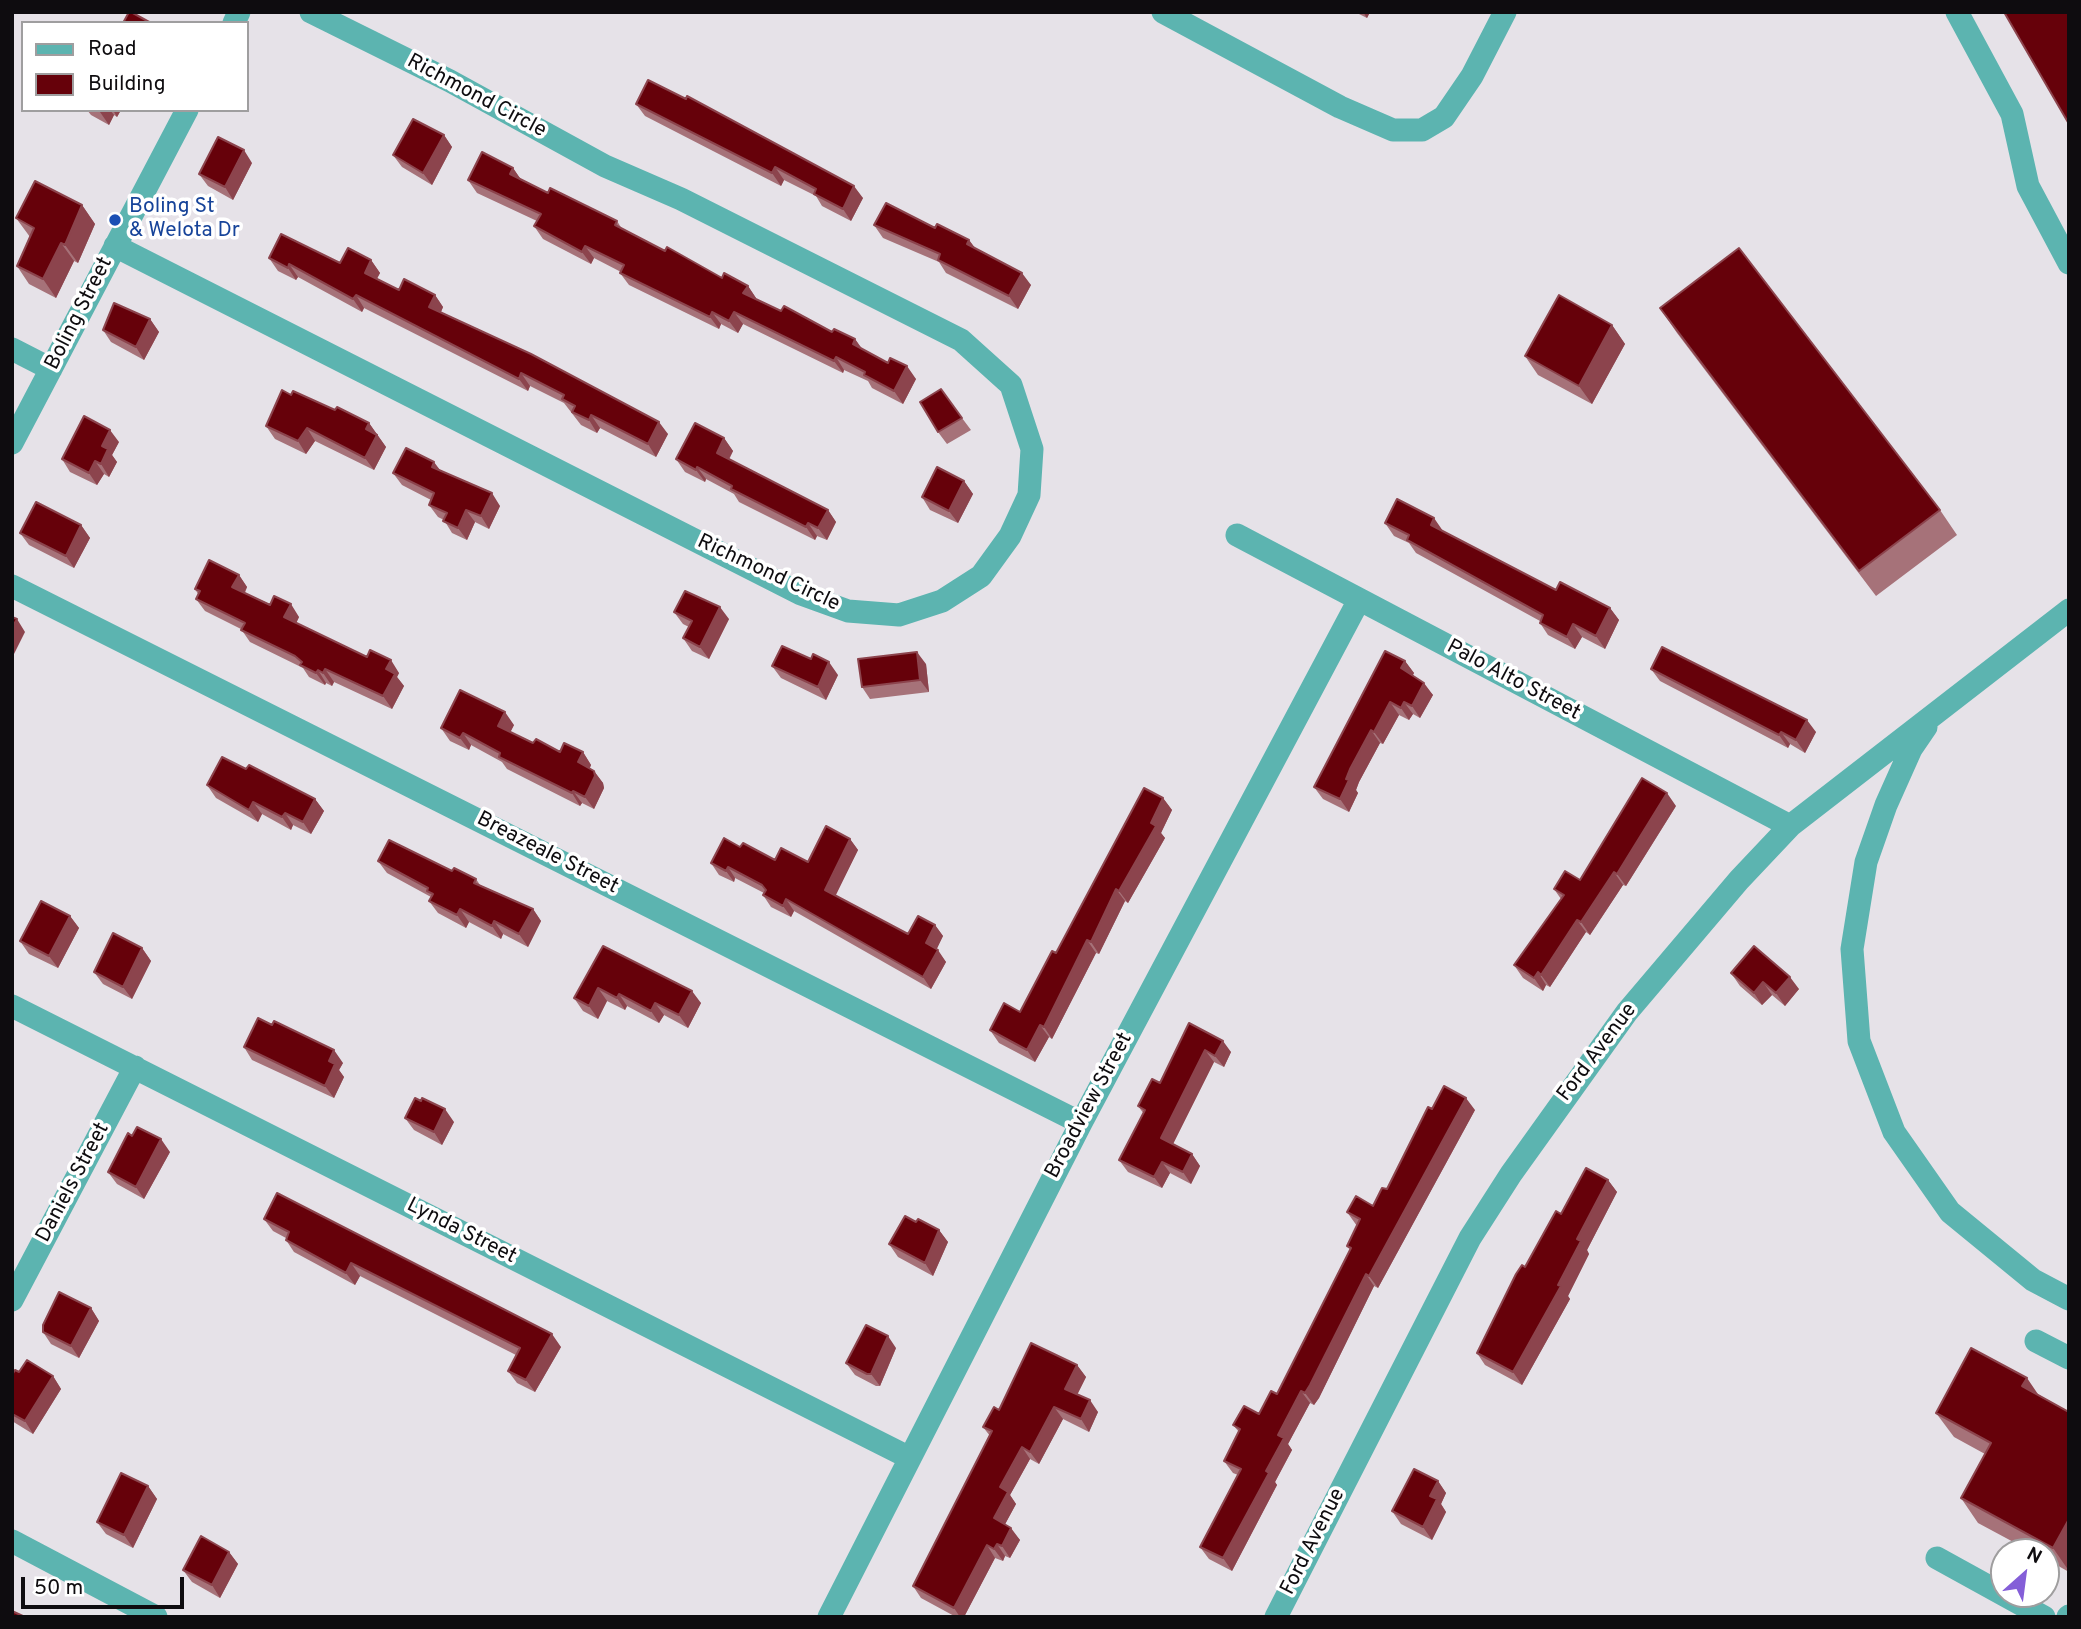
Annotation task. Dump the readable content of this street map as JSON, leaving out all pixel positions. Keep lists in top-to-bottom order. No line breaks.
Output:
{"streets":{"street":["Richmond Circle","Boling Street","Palo Alto Street","Breazeale Street","Ford Avenue","Broadview Street","Daniels Street","Lynda Street"]},"crossings":[["Richmond Circle","Boling Street"],["Palo Alto Street","Ford Avenue"],["Palo Alto Street","Broadview Street"],["Breazeale Street","Broadview Street"],["Broadview Street","Lynda Street"],["Daniels Street","Lynda Street"]],"places":["Boling St & Welota Dr"],"legend":["Road","Building"],"scale_bar":"50 m","north":"top right"}
